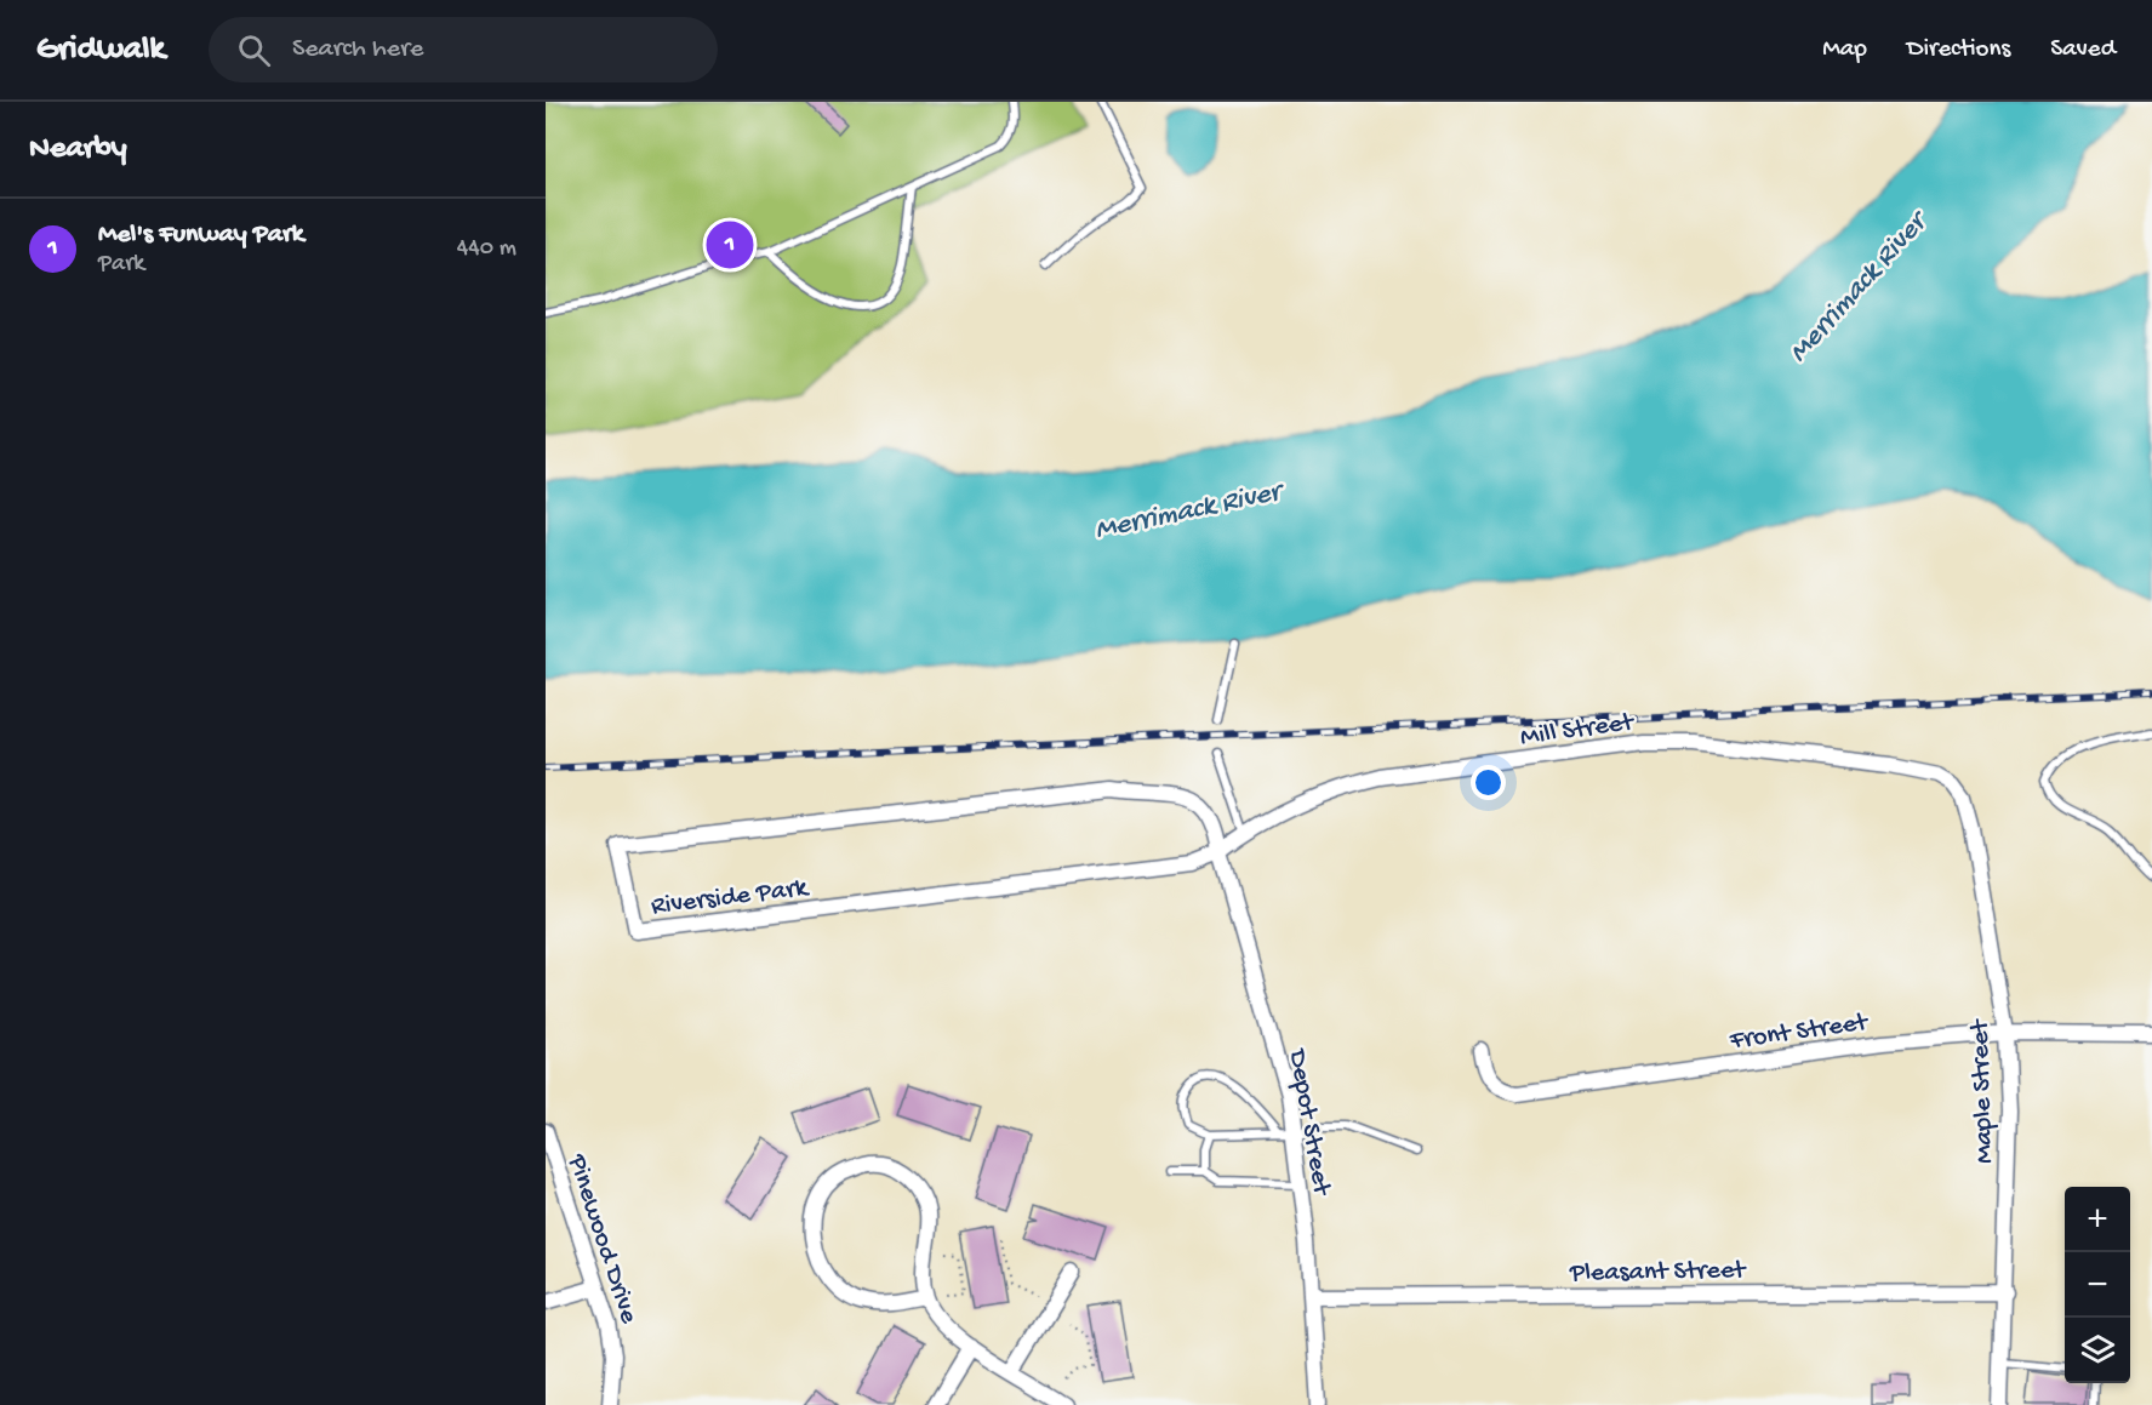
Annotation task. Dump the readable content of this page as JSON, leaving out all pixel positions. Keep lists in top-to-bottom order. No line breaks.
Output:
{"streets":{"street":["Mill Street","Riverside Park","Front Street","Maple Street","Depot Street","Pinewood Drive","Pleasant Street"]},"crossings":[["Mill Street","Riverside Park"],["Mill Street","Maple Street"],["Mill Street","Depot Street"],["Riverside Park","Depot Street"],["Front Street","Maple Street"],["Maple Street","Pleasant Street"],["Depot Street","Pleasant Street"]],"water":["Merrimack River"],"page":{"header":"Gridwalk","search":"Search here","nav":["Map","Directions","Saved"],"heading":"Nearby","list":[{"mark":"1","name":"Mel's Funway Park","note":"Park","value":"440 m"}],"pins":"1","map_buttons":["+","−"]}}
